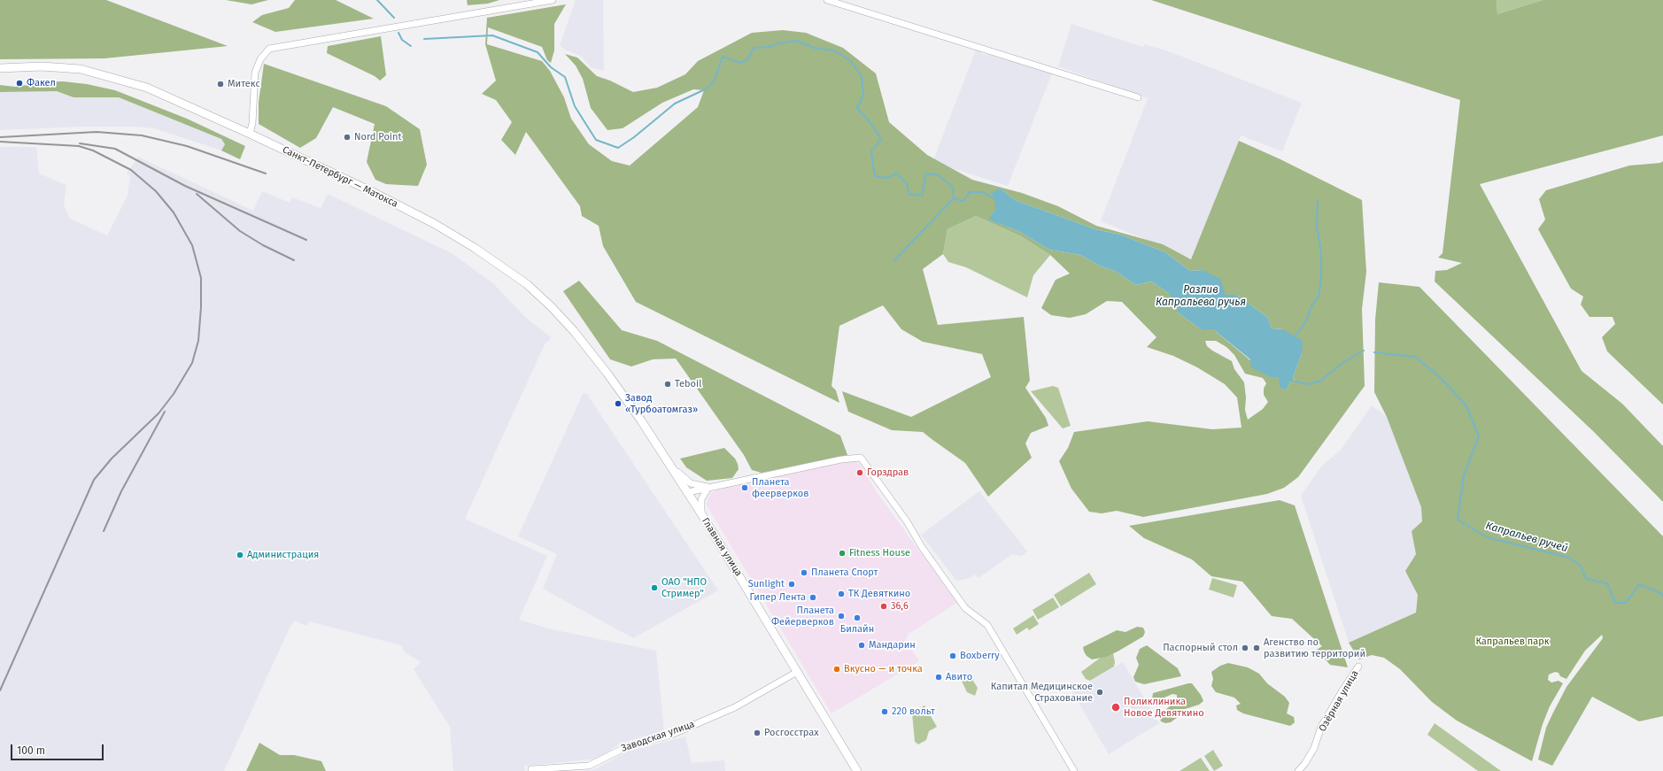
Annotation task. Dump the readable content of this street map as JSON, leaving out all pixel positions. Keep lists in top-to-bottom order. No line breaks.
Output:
{"streets":{"main road":["Санкт-Петербург — Матокса","Главная улица"],"street":["Озёрная улица","Заводская улица"]},"crossings":[["Санкт-Петербург — Матокса","Главная улица"],["Главная улица","Заводская улица"]],"water":["Разлив Капральева ручья","Капральев ручей"],"parks":["Капральев парк"],"places":["Факел","Митекс","Nord Point","Teboil","Завод «Турбоатомгаз»","Горздрав","Планета феерверков","Fitness House","Администрация","Планета Спорт","Sunlight","ОАО \"НПО Стример\"","ТК Девяткино","Гипер Лента","36,6","Планета Фейерверков","Билайн","Мандарин","Паспорный стол","Агенство по развитию территорий","Boxberry","Вкусно — и точка","Авито","Капитал Медицинское Страхование","Поликлиника Новое Девяткино","220 вольт","Росгосстрах"],"scale_bar":"100 m"}
